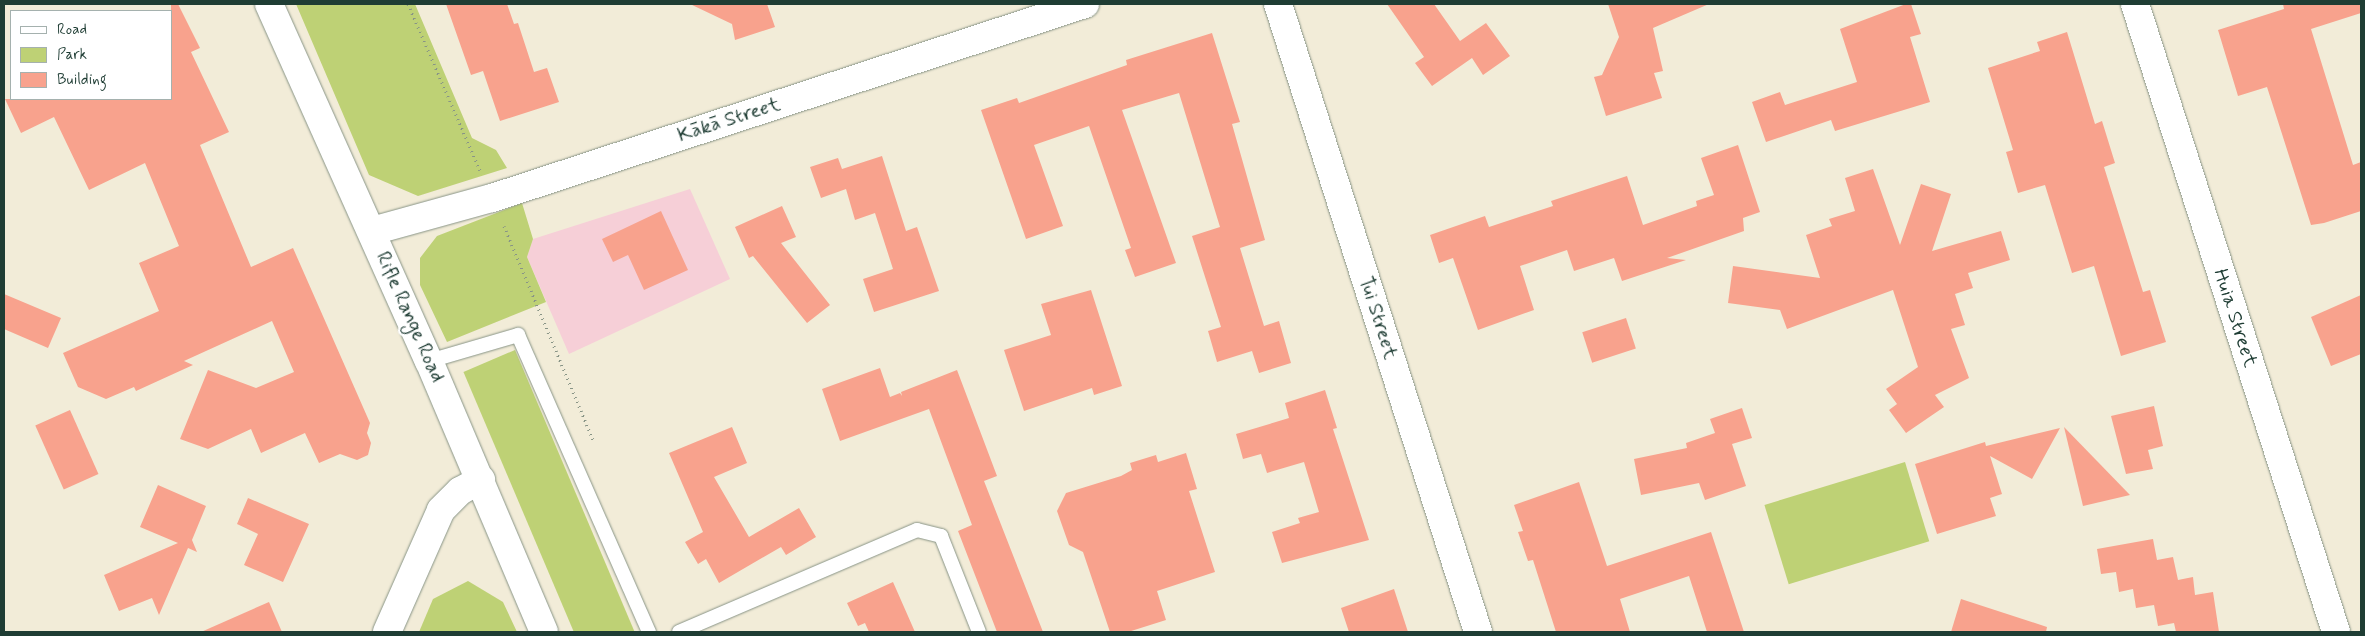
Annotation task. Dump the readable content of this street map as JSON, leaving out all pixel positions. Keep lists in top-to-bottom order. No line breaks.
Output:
{"streets":{"street":["Kākā Street","Rifle Range Road","Tui Street","Huia Street"]},"crossings":[["Kākā Street","Rifle Range Road"]],"legend":["Road","Park","Building"]}
